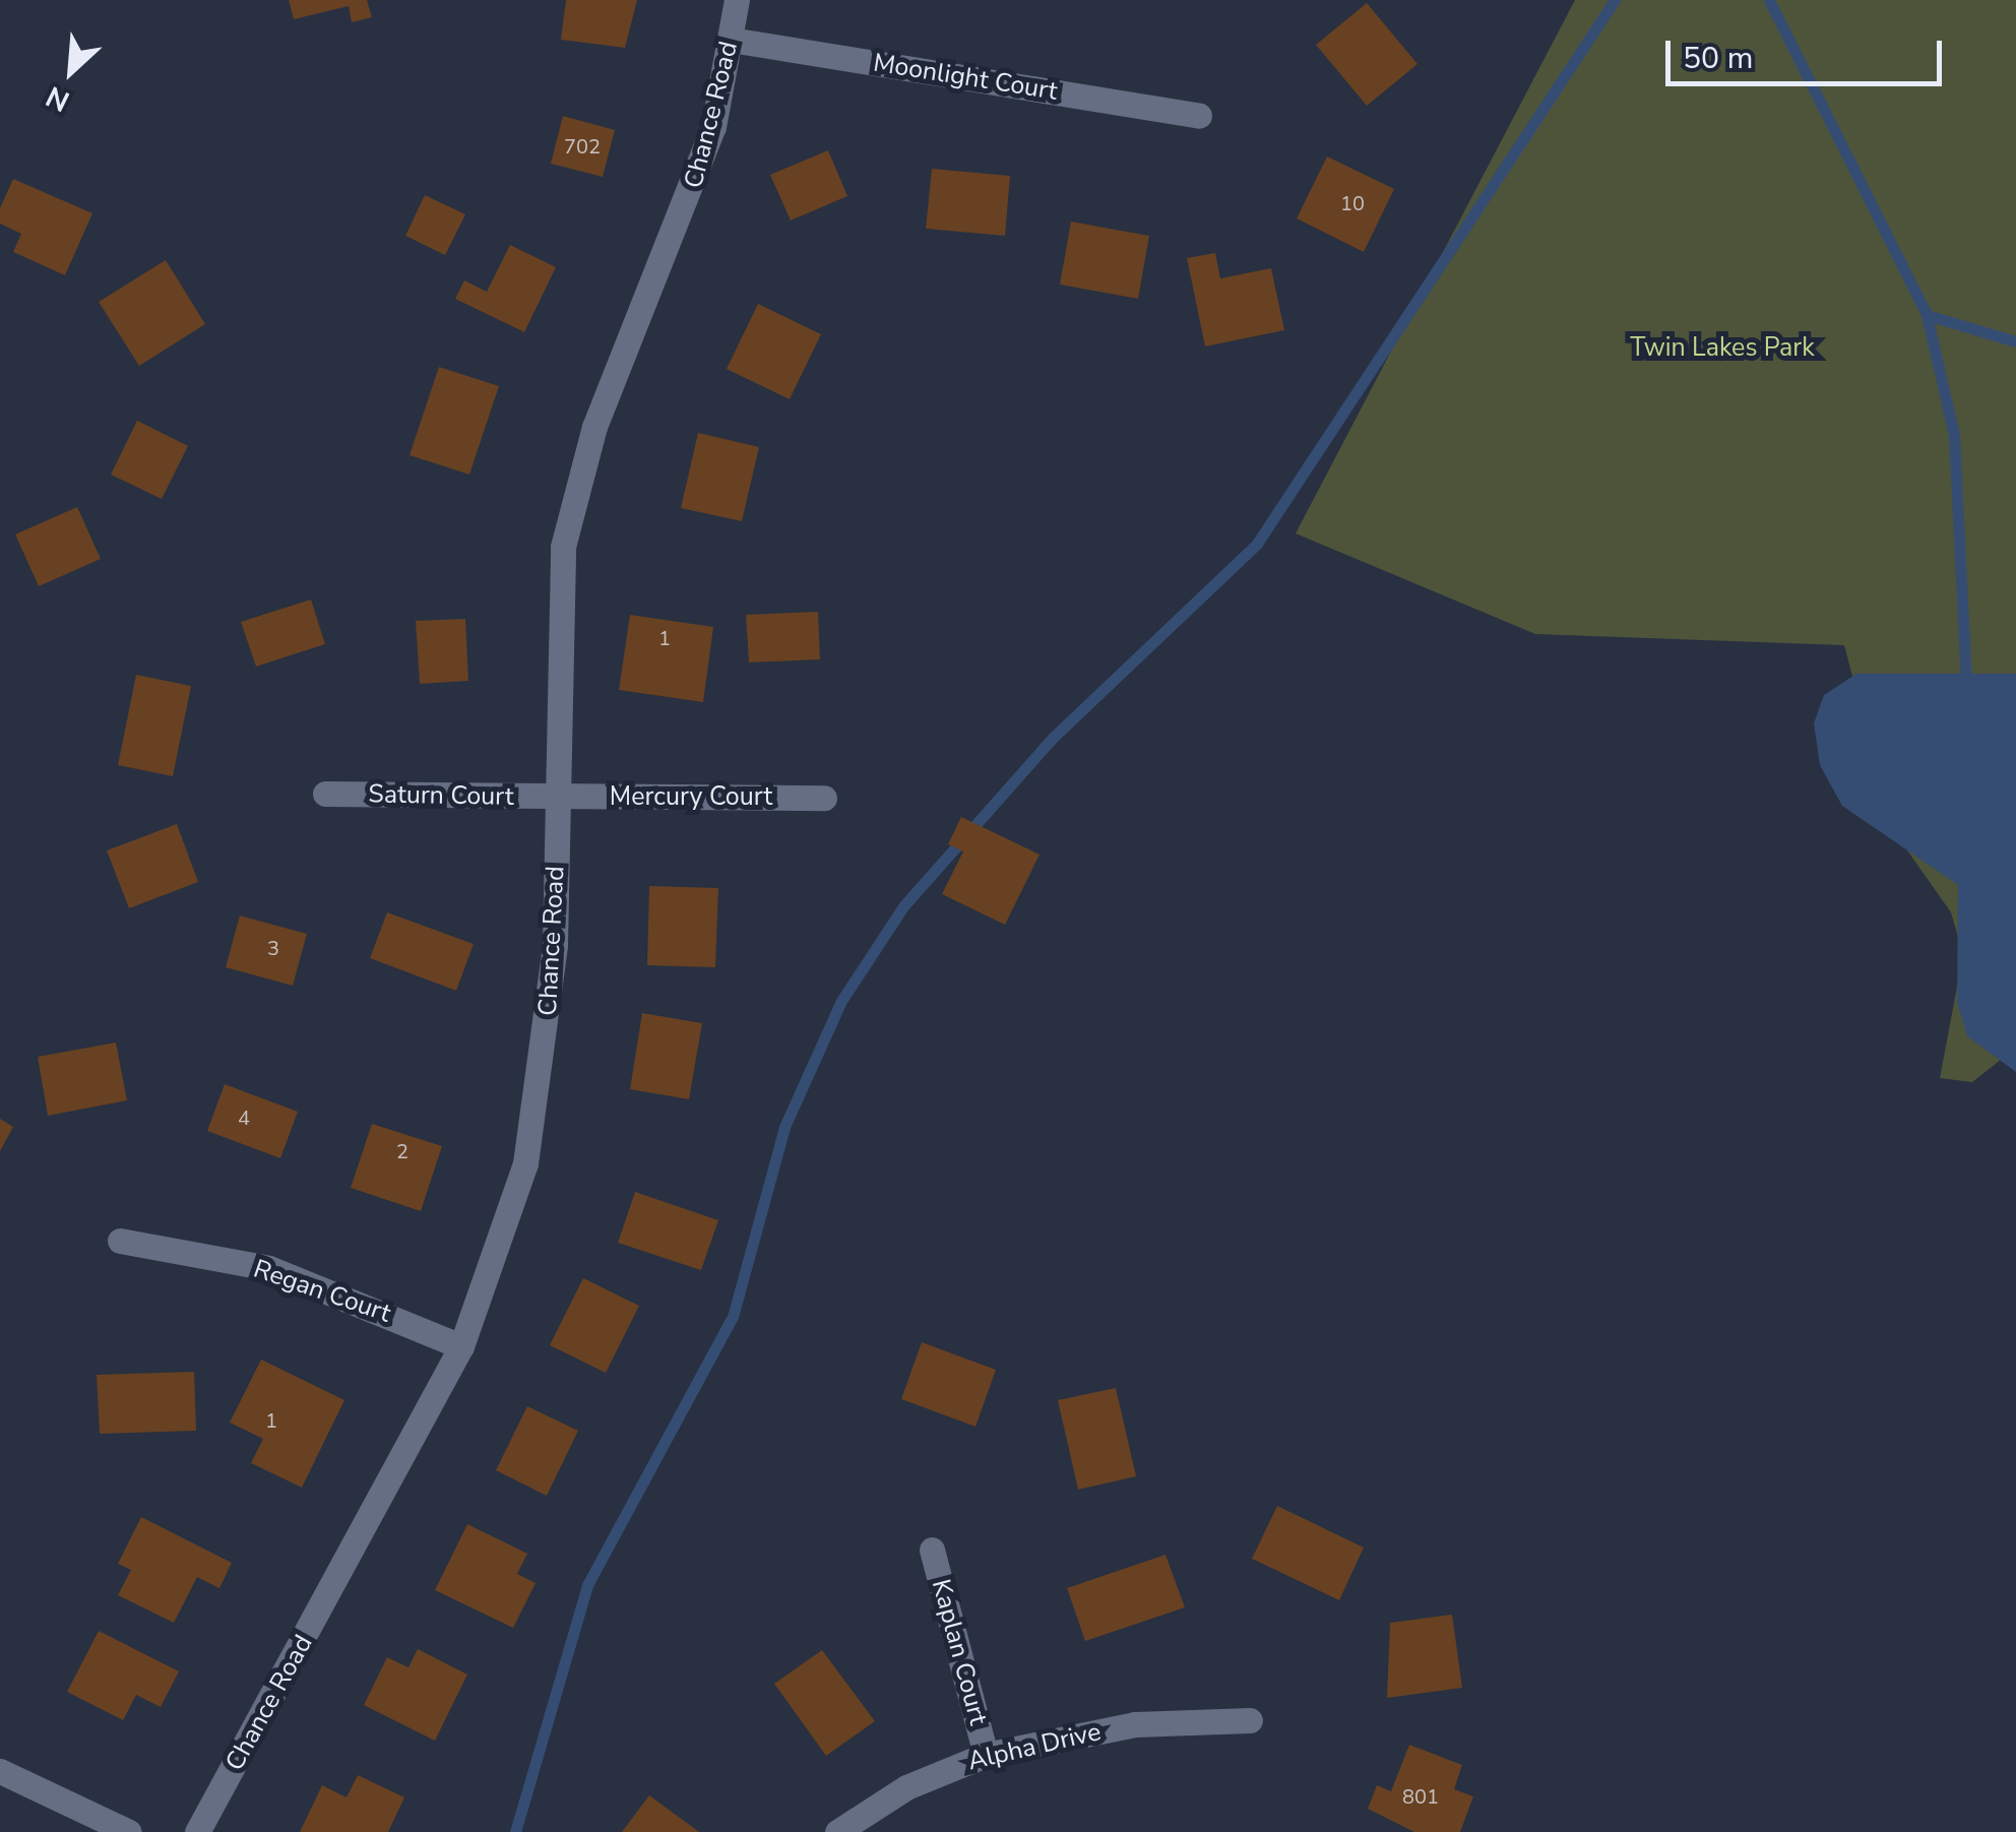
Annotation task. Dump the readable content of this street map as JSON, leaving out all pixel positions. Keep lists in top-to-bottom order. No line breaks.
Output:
{"streets":{"street":["Moonlight Court","Chance Road","Saturn Court","Mercury Court","Regan Court","Kaplan Court","Alpha Drive"]},"crossings":[["Moonlight Court","Chance Road"],["Chance Road","Saturn Court"],["Chance Road","Mercury Court"],["Chance Road","Regan Court"],["Saturn Court","Mercury Court"],["Kaplan Court","Alpha Drive"]],"parks":["Twin Lakes Park"],"house_numbers":["702","10","1","3","4","2","1","801"],"scale_bar":"50 m","north":"bottom left"}
